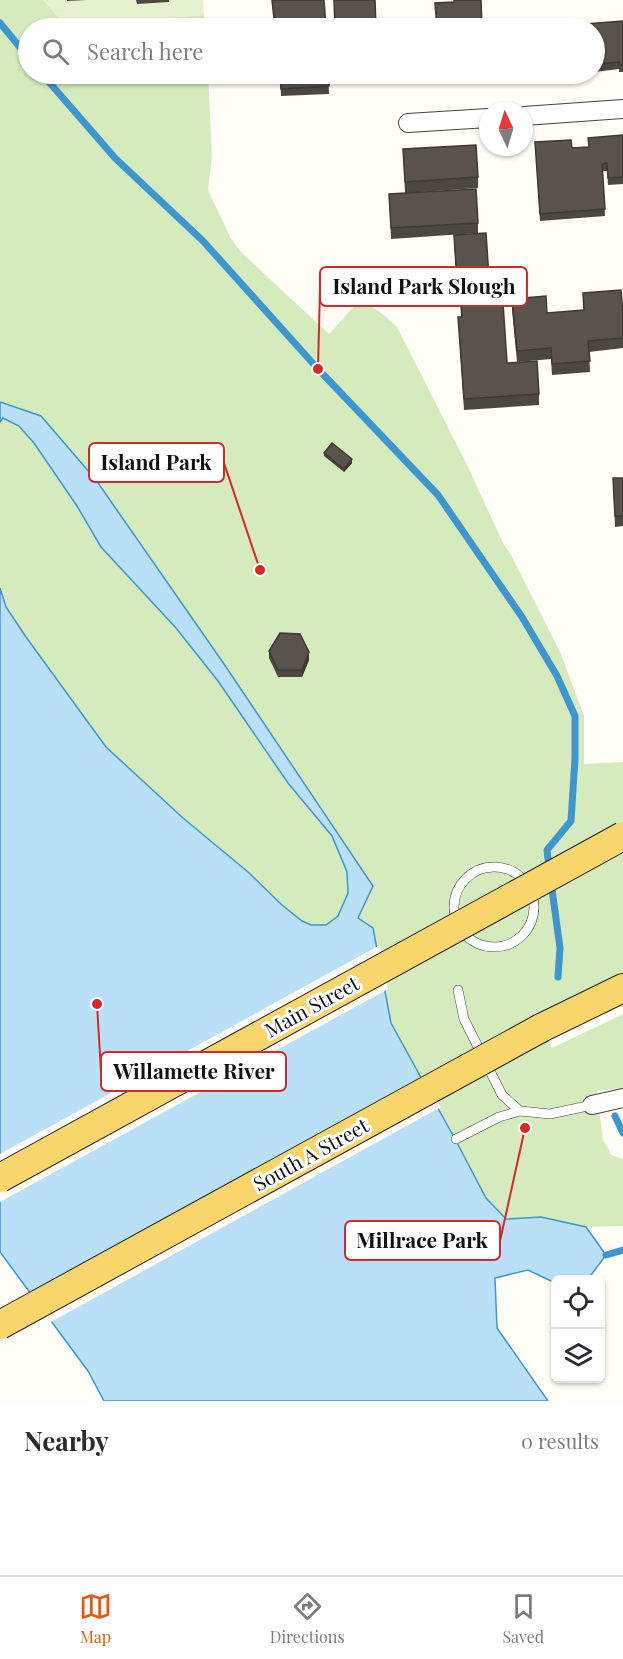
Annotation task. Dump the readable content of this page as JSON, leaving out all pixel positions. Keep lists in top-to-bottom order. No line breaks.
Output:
{"streets":{"main road":["Main Street","South A Street"]},"places":["Island Park Slough","Island Park","Willamette River","Millrace Park"],"north":"top","page":{"search":"Search here","heading":["Nearby","0 results"],"nav":["Map","Directions","Saved"]}}
